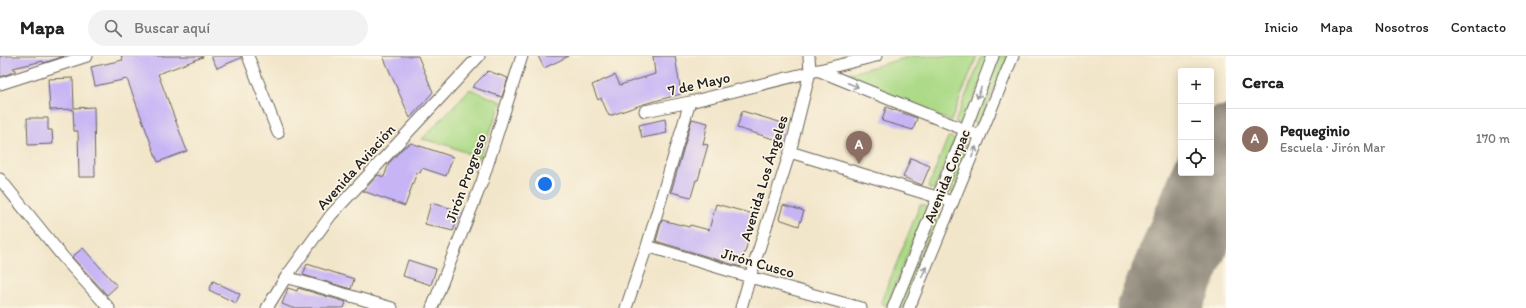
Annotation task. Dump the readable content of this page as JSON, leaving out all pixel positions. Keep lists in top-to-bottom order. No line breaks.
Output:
{"streets":{"street":["7 de Mayo","Avenida Aviación","Avenida Corpac","Jirón Progreso","Avenida Los Ángeles","Jirón Cusco"]},"crossings":[["7 de Mayo","Avenida Los Ángeles"],["Avenida Los Ángeles","Jirón Cusco"]],"page":{"header":"Mapa","search":"Buscar aquí","nav":["Inicio","Mapa","Nosotros","Contacto"],"heading":"Cerca","map_buttons":["+","−"],"list":[{"mark":"A","name":"Pequeginio","note":"Escuela · Jirón Mar","value":"170 m"}],"pins":"A"}}
